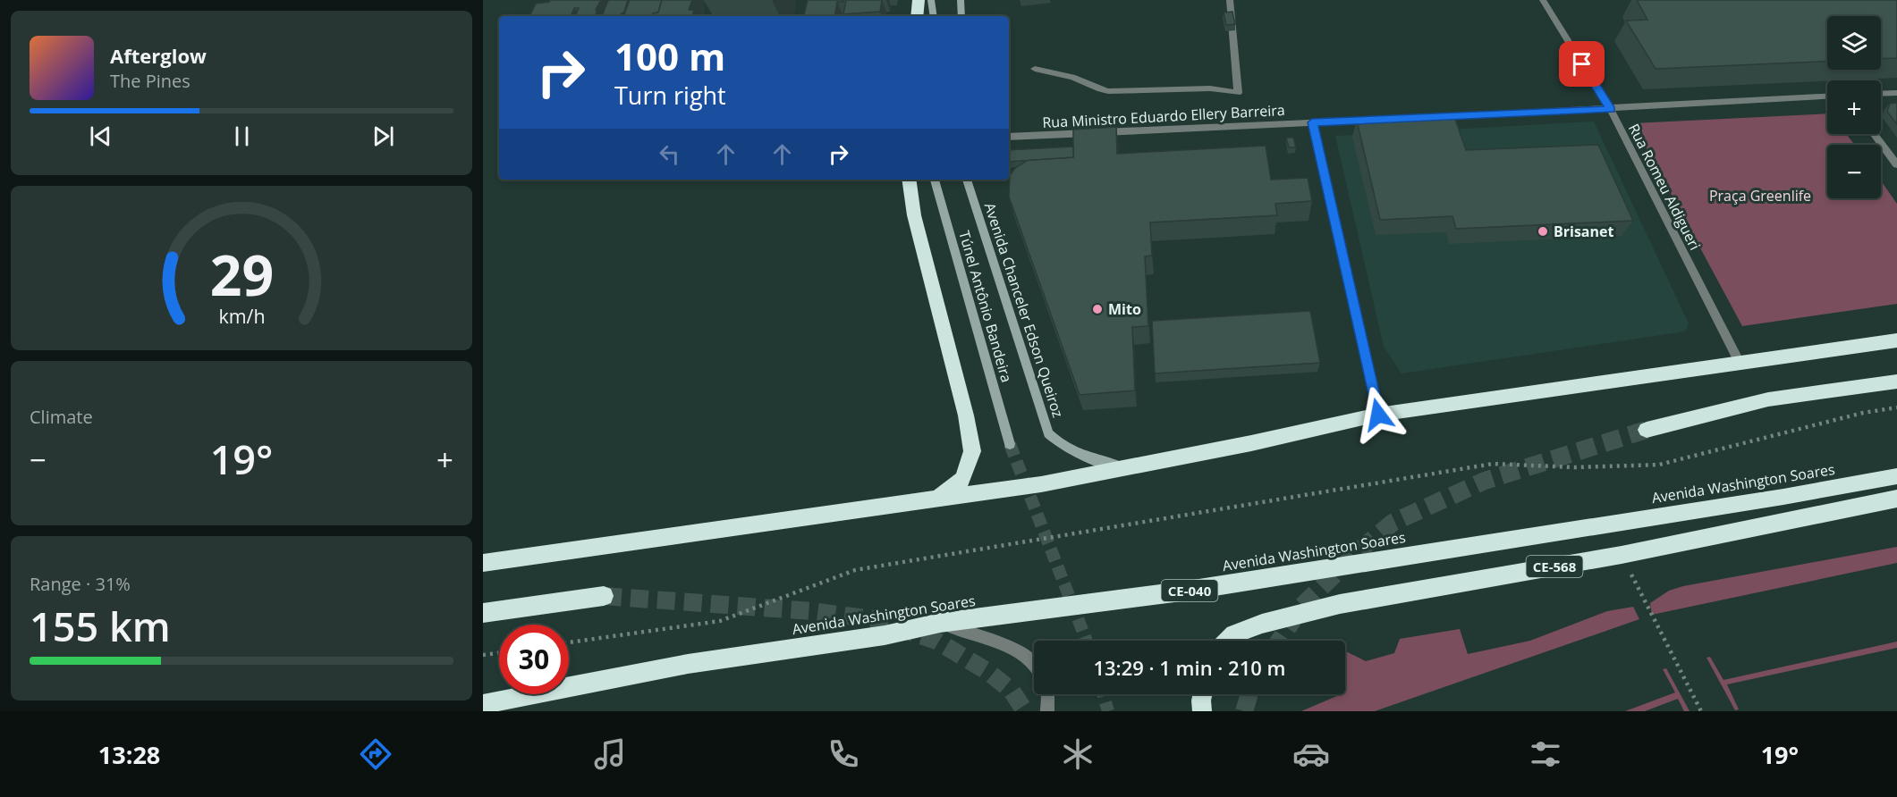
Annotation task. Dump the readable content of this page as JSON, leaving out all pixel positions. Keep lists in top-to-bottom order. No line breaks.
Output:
{"streets":{"highway":["Avenida Washington Soares","CE-568","CE-040"],"main road":["Túnel Antônio Bandeira","Avenida Chanceler Edson Queiroz"],"street":["Rua Ministro Eduardo Ellery Barreira","Rua Romeu Aldigueri"]},"parks":["Praça Greenlife"],"places":["Brisanet","Mito"],"page":{"map_buttons":["+","−"],"turn":["100 m","Turn right"],"song":["Afterglow","The Pines"],"tile":["Climate",["Range · 31%","155 km"]],"heat":["−","19°","+"],"limit":"30","trip":"13:29 · 1 min · 210 m","tabs":["13:28","19°"],"gauge":["29","km/h"]}}
